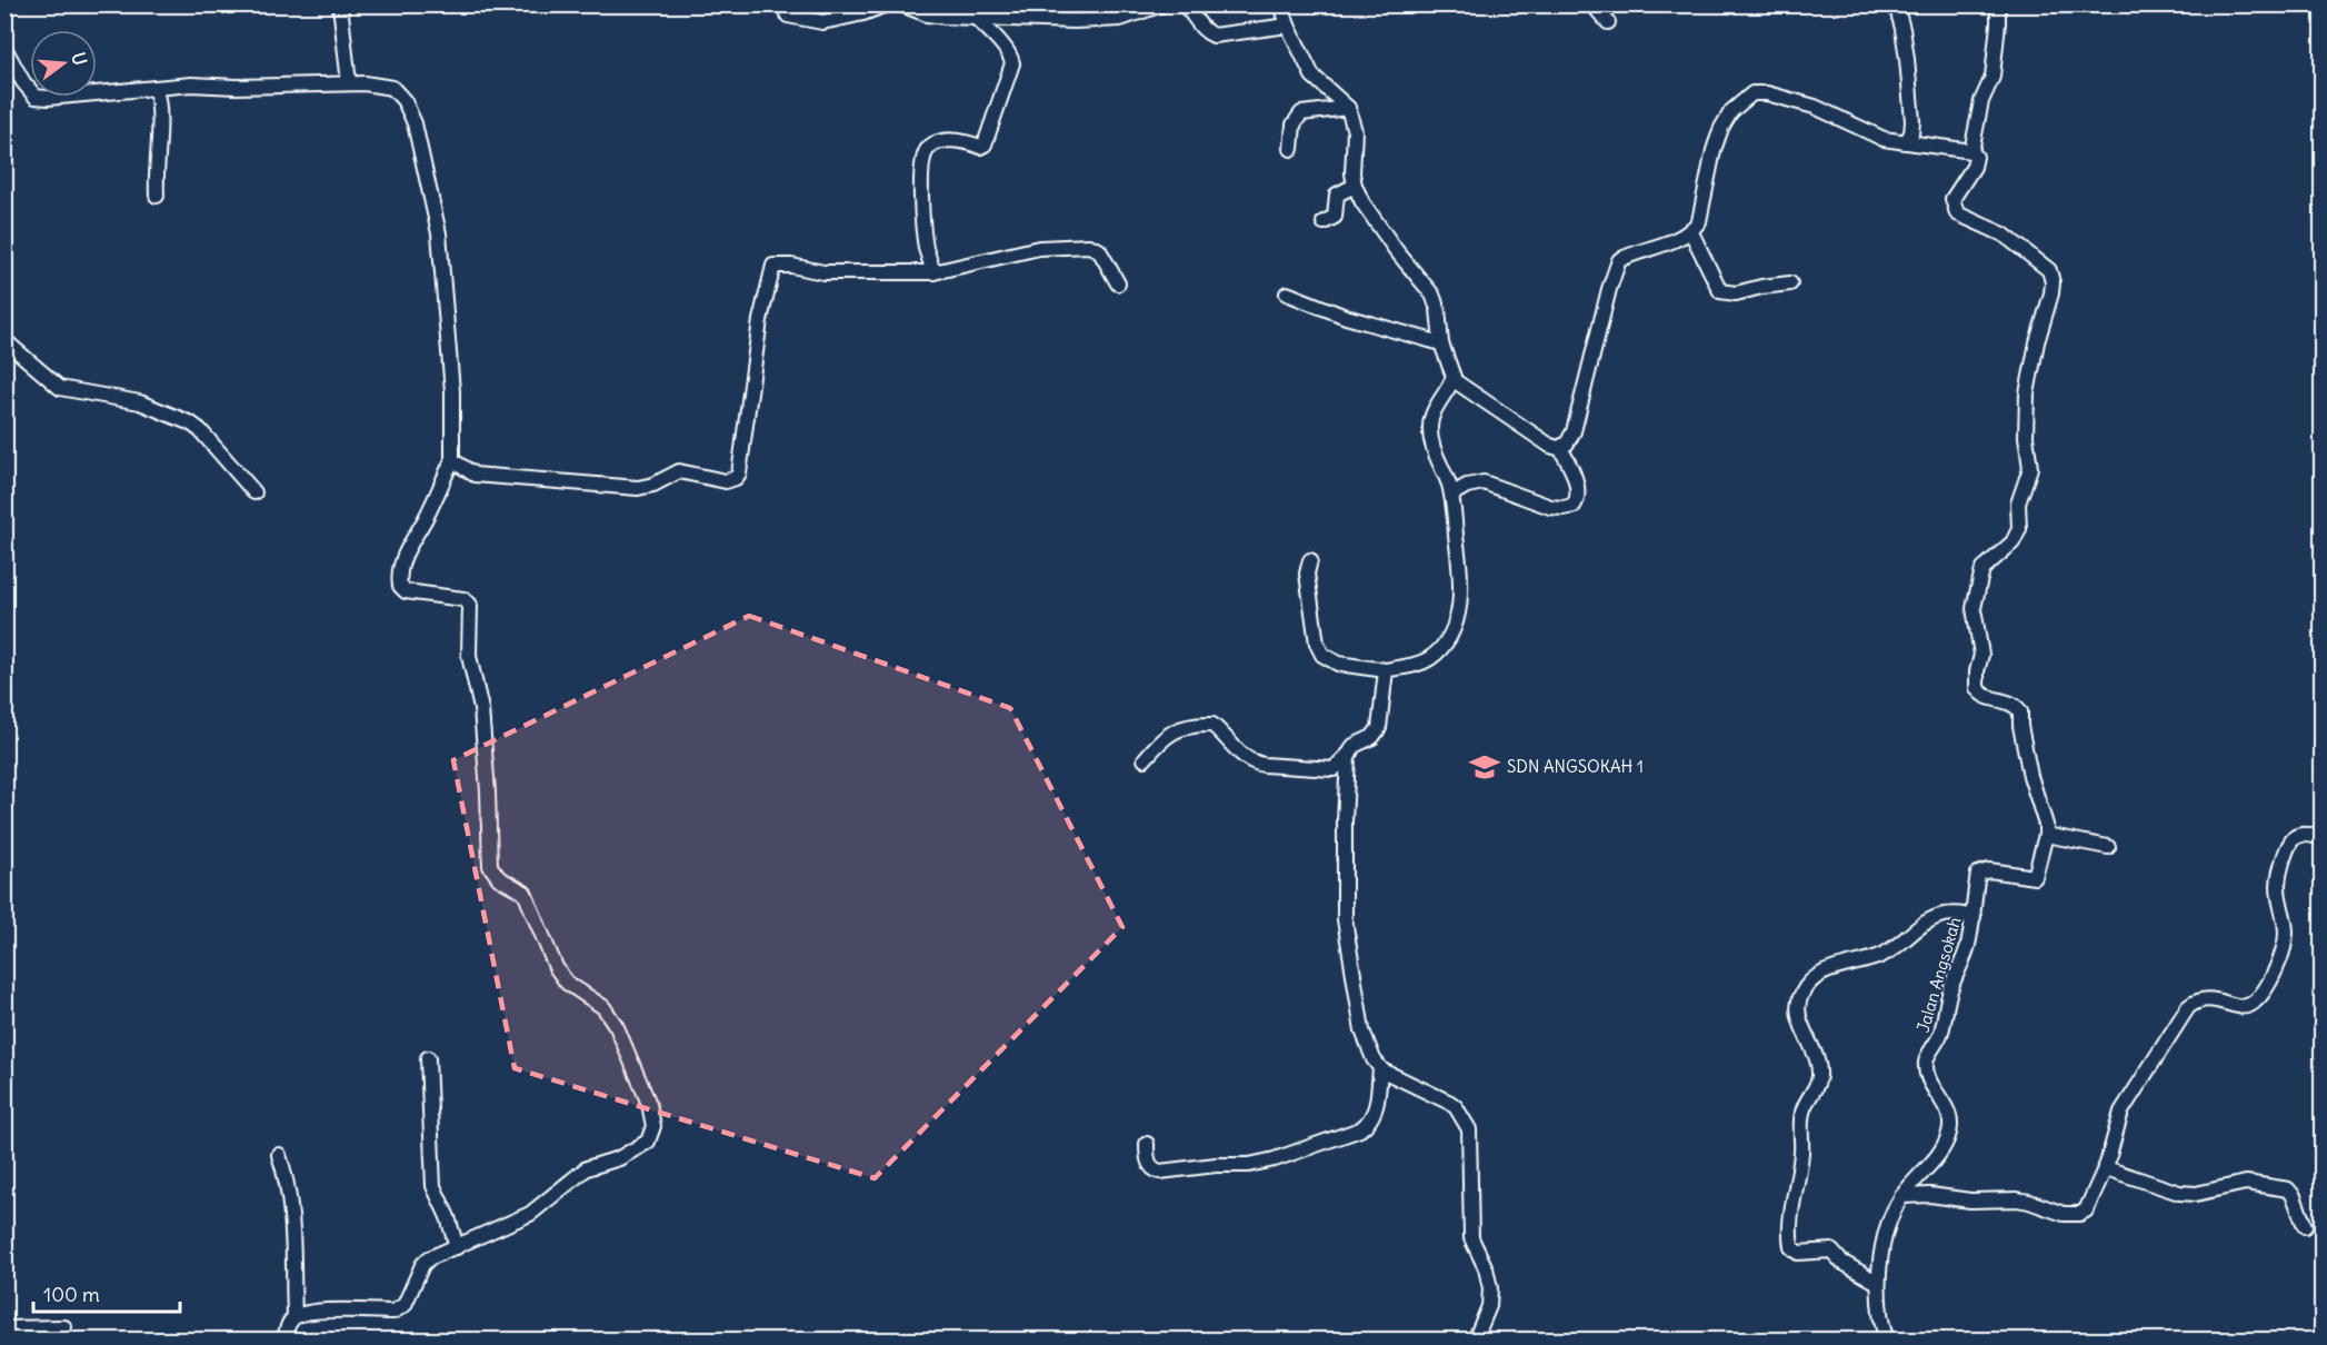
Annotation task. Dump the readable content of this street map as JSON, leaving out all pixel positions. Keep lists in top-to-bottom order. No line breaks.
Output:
{"streets":{"street":["Jalan Angsokah"]},"places":{"school or university":["SDN ANGSOKAH 1"]},"scale_bar":"100 m","north":"right"}
